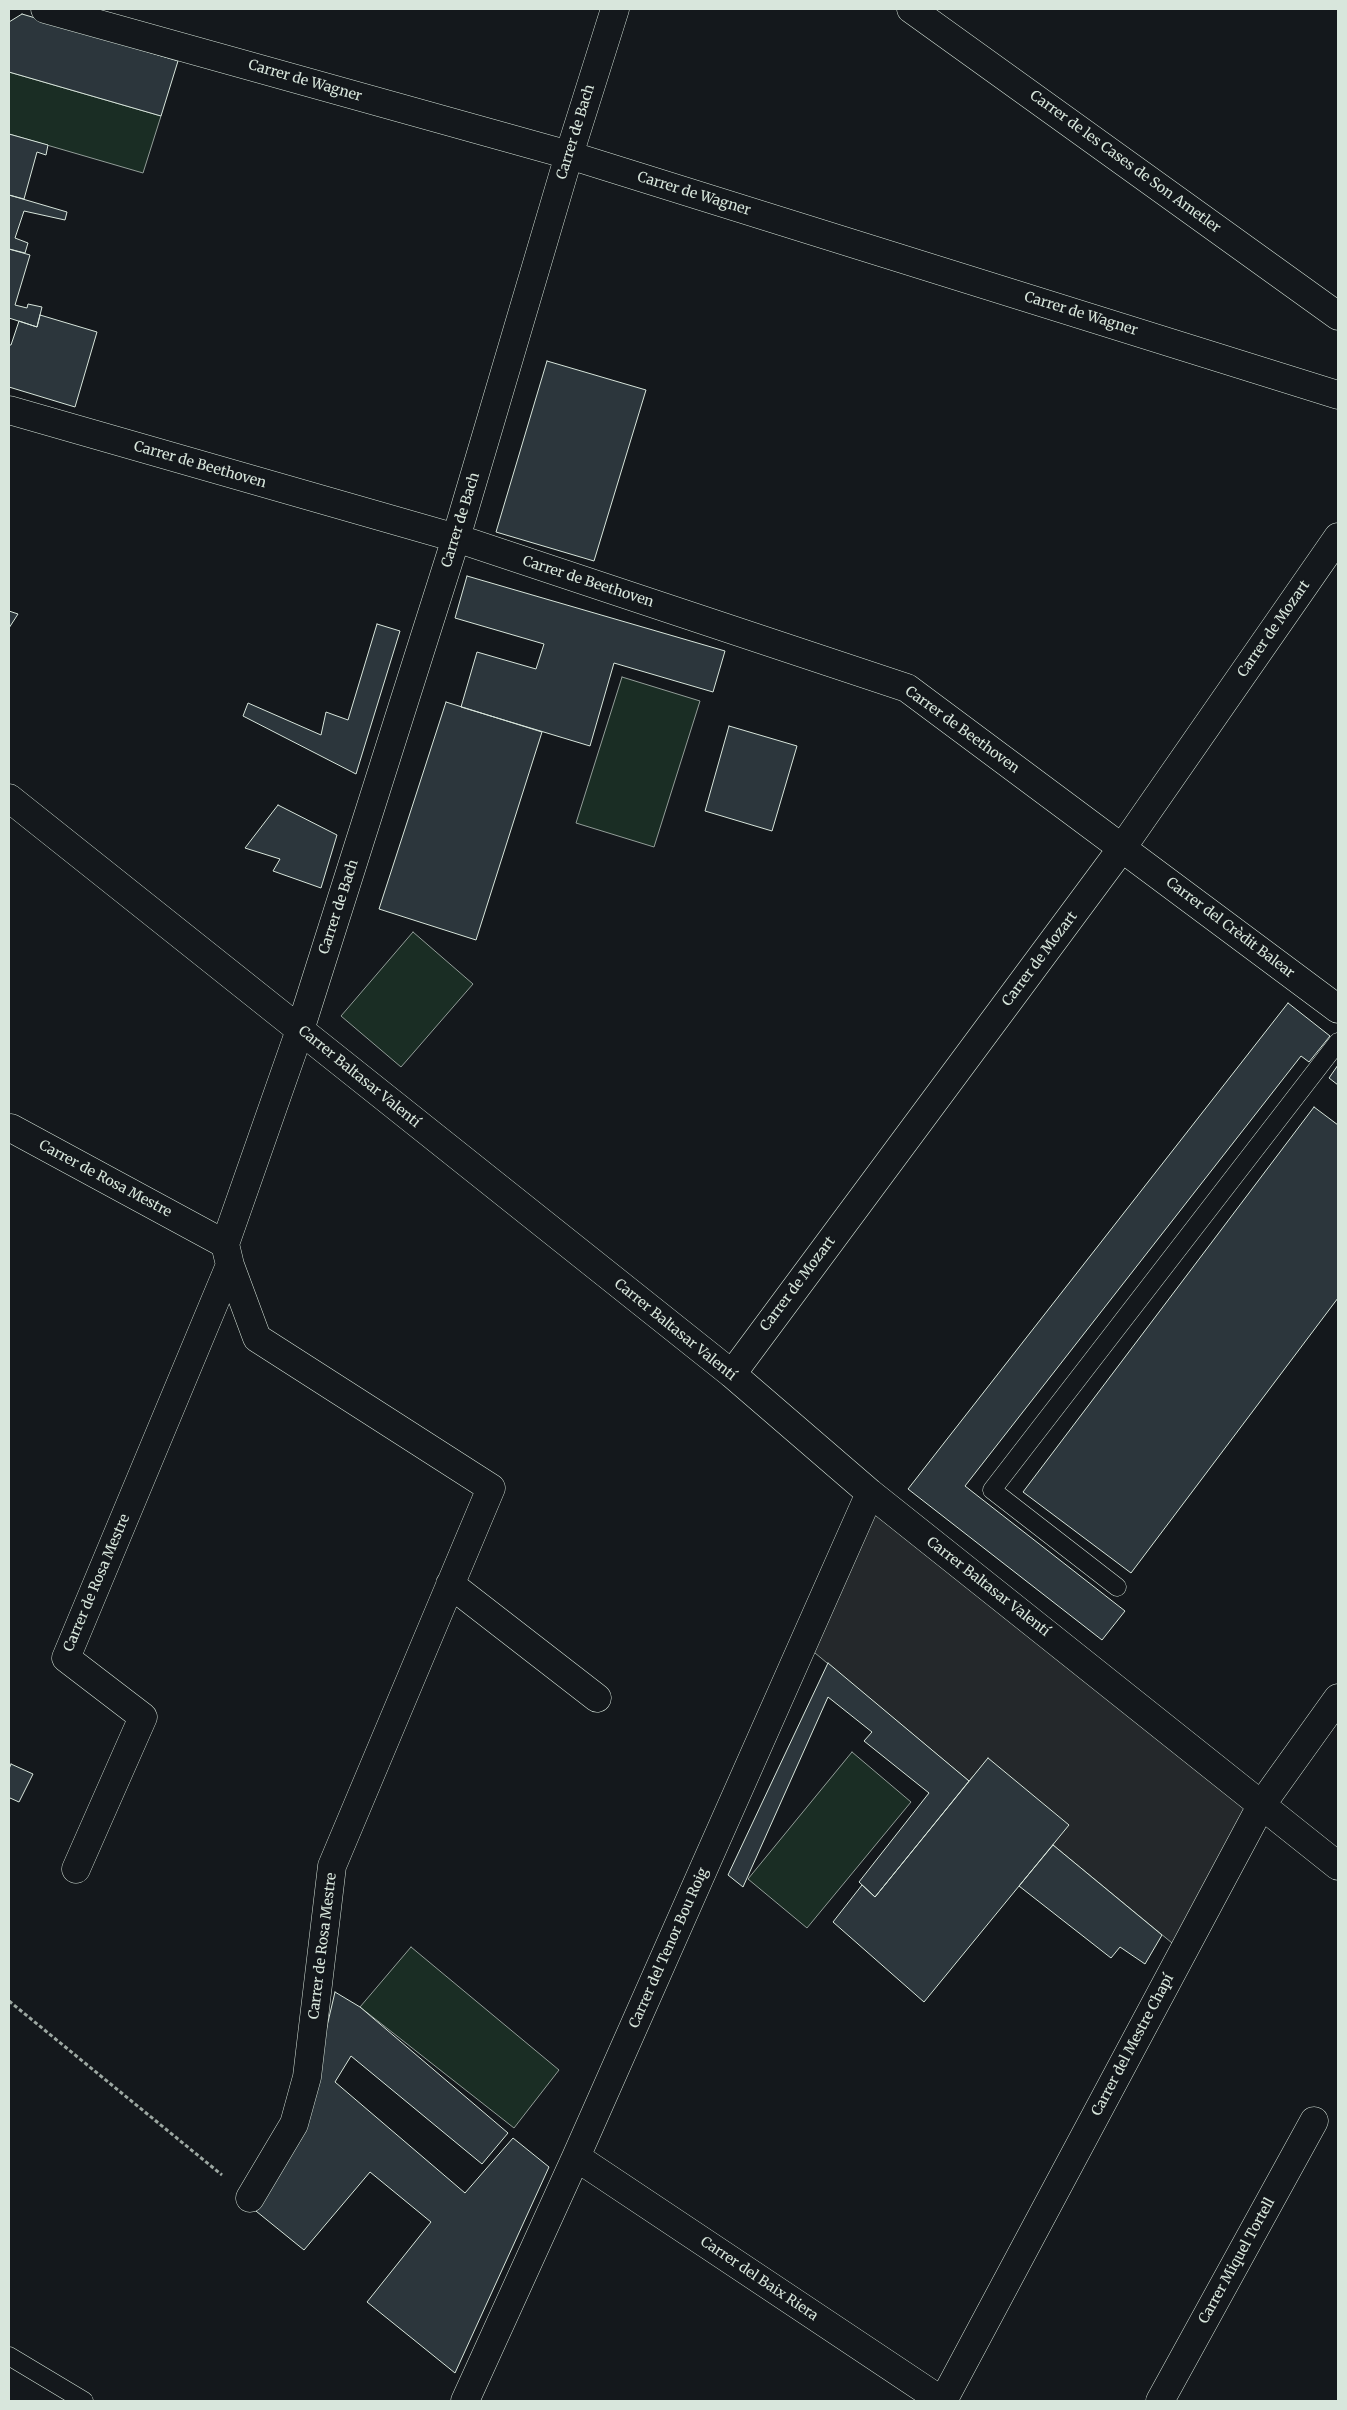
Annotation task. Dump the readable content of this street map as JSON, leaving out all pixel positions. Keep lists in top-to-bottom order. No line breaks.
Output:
{"streets":{"street":["Carrer de Wagner","Carrer de Bach","Carrer de les Cases de Son Ametler","Carrer de Beethoven","Carrer de Mozart","Carrer del Crèdit Balear","Carrer Baltasar Valentí","Carrer de Rosa Mestre","Carrer del Tenor Bou Roig","Carrer del Mestre Chapí","Carrer Miquel Tortell","Carrer del Baix Riera"]},"crossings":[["Carrer de Wagner","Carrer de Bach"],["Carrer de Bach","Carrer de Beethoven"],["Carrer de Bach","Carrer Baltasar Valentí"],["Carrer de Bach","Carrer de Rosa Mestre"],["Carrer de Beethoven","Carrer de Mozart"],["Carrer de Beethoven","Carrer del Crèdit Balear"],["Carrer de Mozart","Carrer del Crèdit Balear"],["Carrer de Mozart","Carrer Baltasar Valentí"],["Carrer Baltasar Valentí","Carrer de Rosa Mestre"],["Carrer Baltasar Valentí","Carrer del Tenor Bou Roig"],["Carrer Baltasar Valentí","Carrer del Mestre Chapí"],["Carrer del Tenor Bou Roig","Carrer del Baix Riera"],["Carrer del Mestre Chapí","Carrer del Baix Riera"]]}
